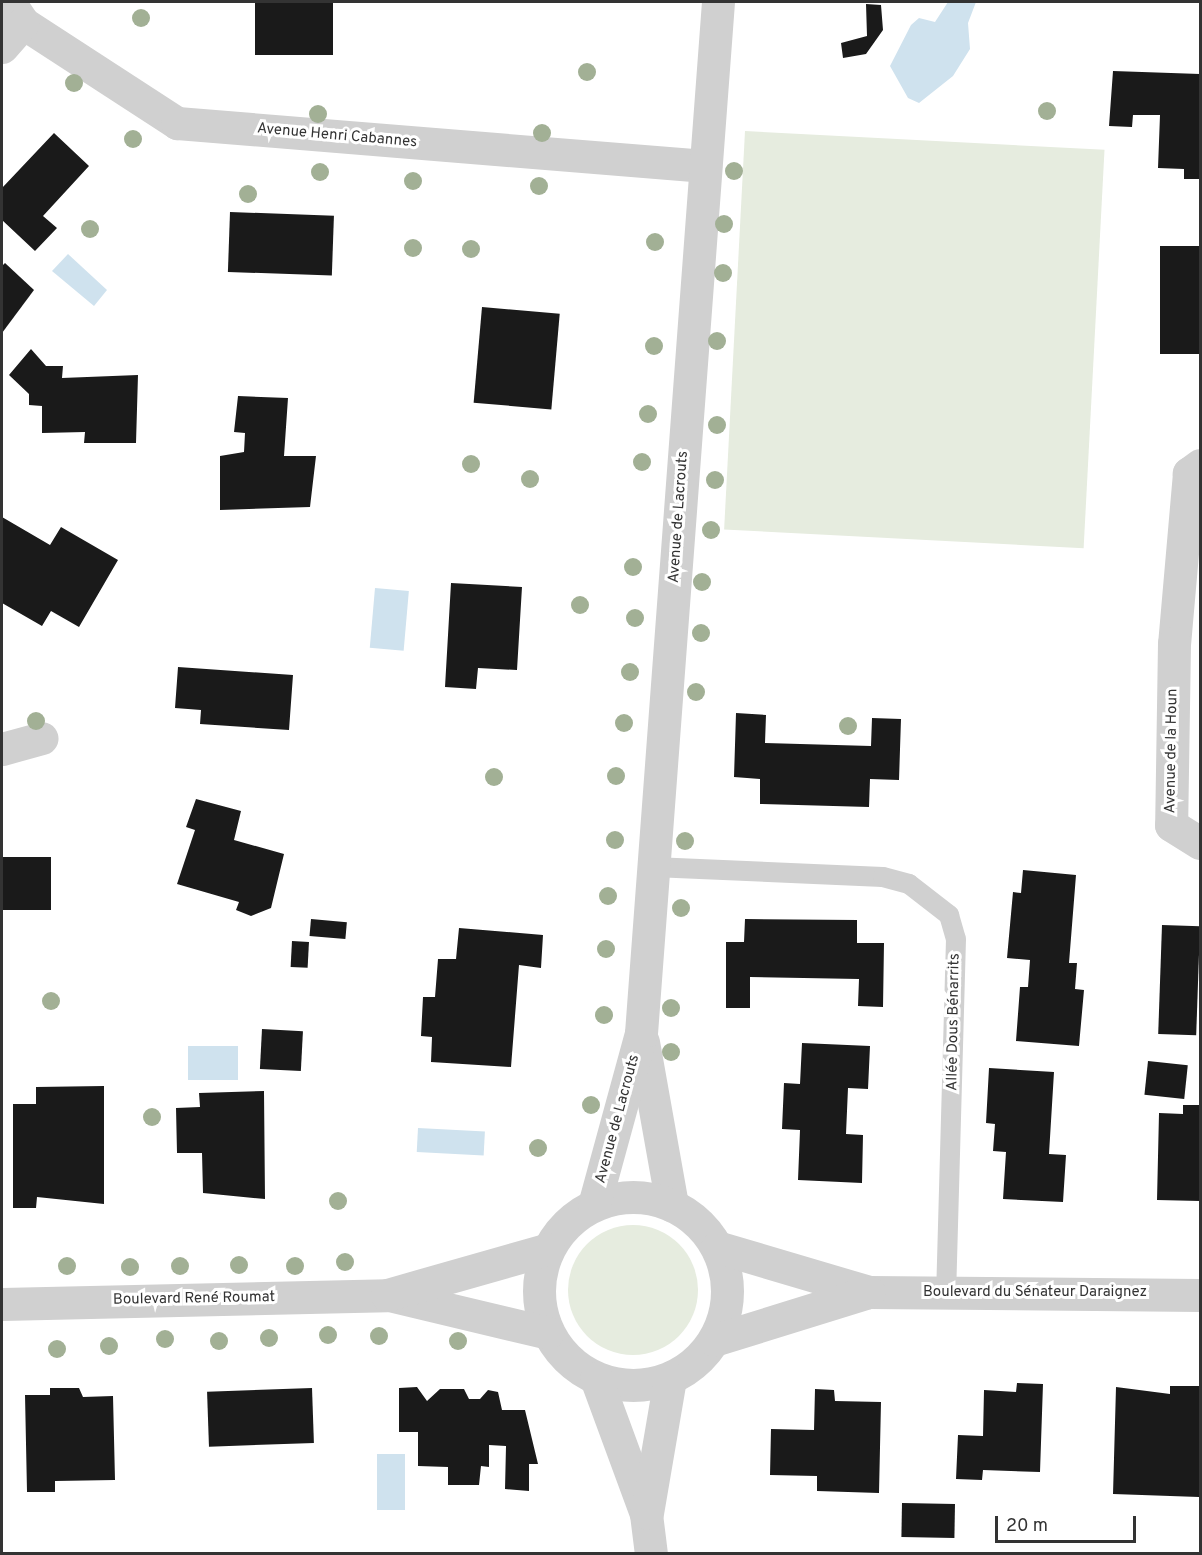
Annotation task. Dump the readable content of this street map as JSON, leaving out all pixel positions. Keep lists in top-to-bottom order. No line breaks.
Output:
{"streets":{"street":["Avenue Henri Cabannes","Avenue de Lacrouts","Avenue de la Houn","Boulevard du Sénateur Daraignez","Boulevard René Roumat"],"lane":["Allée Dous Bénarrits"]},"crossings":[["Avenue Henri Cabannes","Avenue de Lacrouts"],["Avenue de Lacrouts","Allée Dous Bénarrits"],["Avenue de Lacrouts","Boulevard du Sénateur Daraignez"],["Avenue de Lacrouts","Boulevard René Roumat"],["Allée Dous Bénarrits","Boulevard du Sénateur Daraignez"],["Boulevard du Sénateur Daraignez","Boulevard René Roumat"]],"scale_bar":"20 m"}
